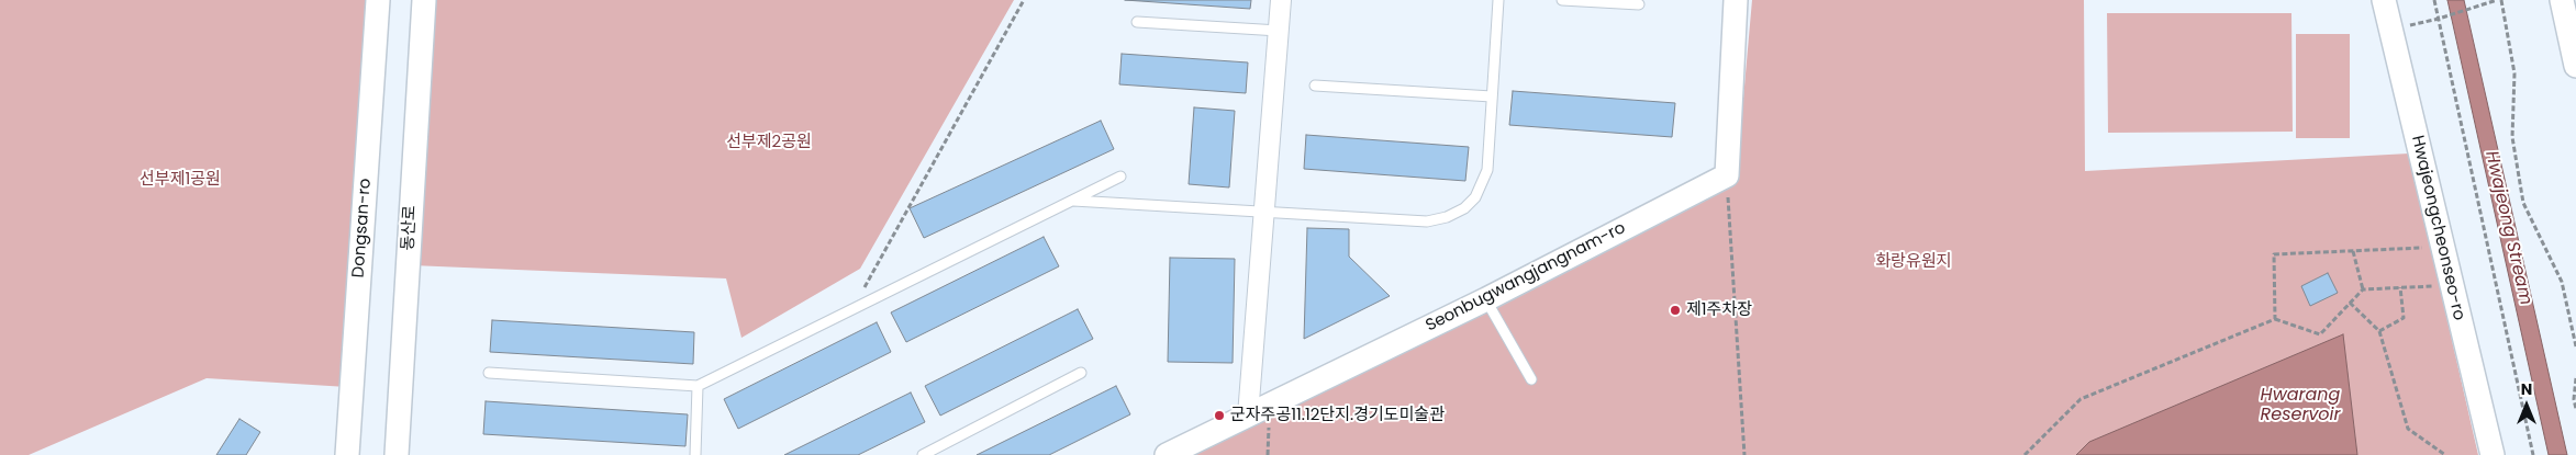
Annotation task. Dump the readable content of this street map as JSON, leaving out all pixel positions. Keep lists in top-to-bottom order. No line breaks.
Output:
{"streets":{"street":["Dongsan-ro","동산로","Hwajeongcheonseo-ro","Seonbugwangjangnam-ro"]},"water":["Hwajeong Stream","Hwarang Reservoir"],"parks":["선부제2공원","선부제1공원","화랑유원지"],"places":["제1주차장","군자주공11.12단지.경기도미술관"],"north":"top"}
